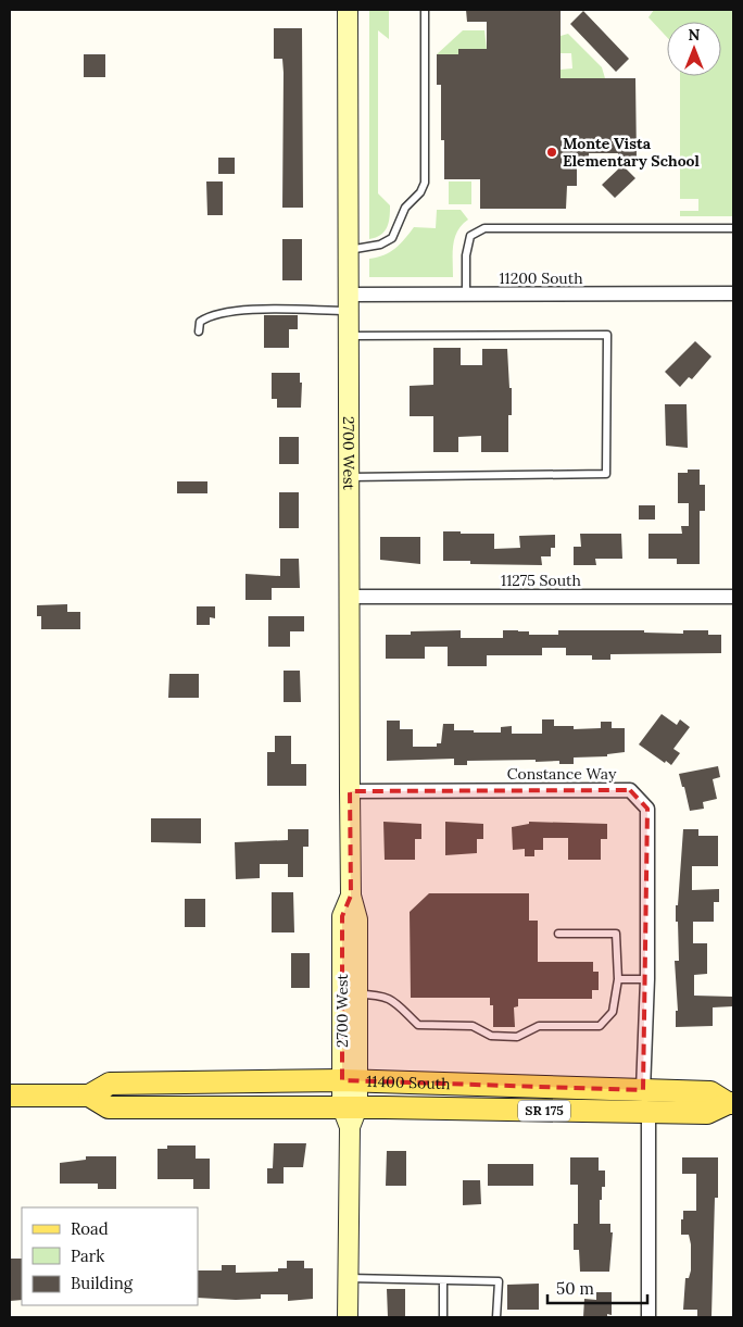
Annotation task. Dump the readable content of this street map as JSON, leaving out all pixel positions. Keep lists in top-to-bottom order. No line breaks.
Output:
{"streets":{"main road":["2700 West","11400 South","SR 175"],"street":["11200 South","11275 South","Constance Way"]},"crossings":[["11200 South","2700 West"],["2700 West","11275 South"],["2700 West","Constance Way"],["2700 West","11400 South"],["Constance Way","11400 South"]],"places":["Monte Vista Elementary School"],"legend":["Road","Park","Building"],"scale_bar":"50 m","north":"top"}
